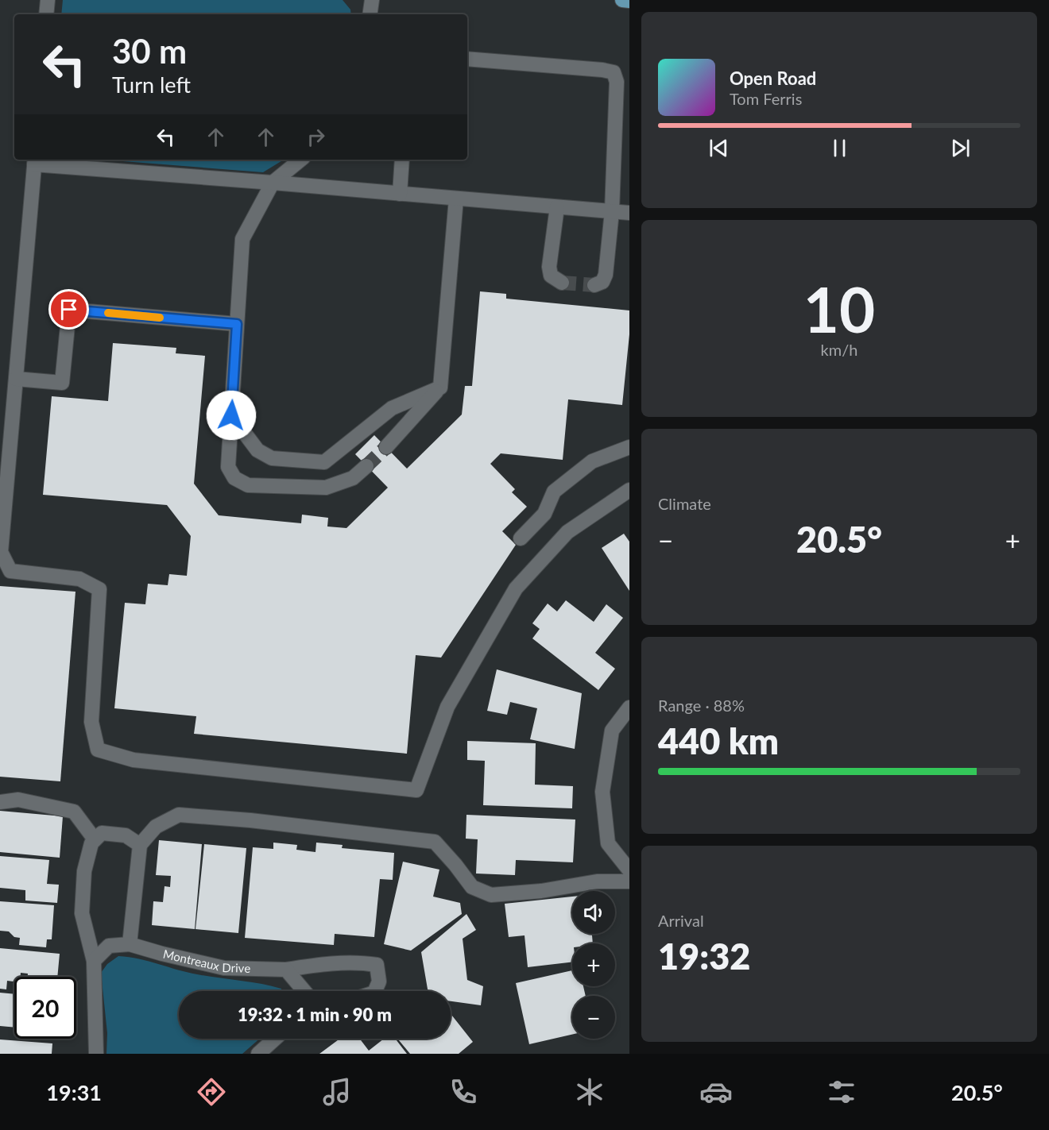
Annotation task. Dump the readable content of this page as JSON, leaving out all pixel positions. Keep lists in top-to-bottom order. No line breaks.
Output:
{"streets":{"street":["Montreaux Drive"]},"page":{"turn":["30 m","Turn left"],"song":["Open Road","Tom Ferris"],"tile":[["10","km/h"],"Climate",["Range · 88%","440 km"],["Arrival","19:32"]],"heat":["−","20.5°","+"],"map_buttons":["+","−"],"limit":"20","trip":"19:32 · 1 min · 90 m","tabs":["19:31","20.5°"]}}
